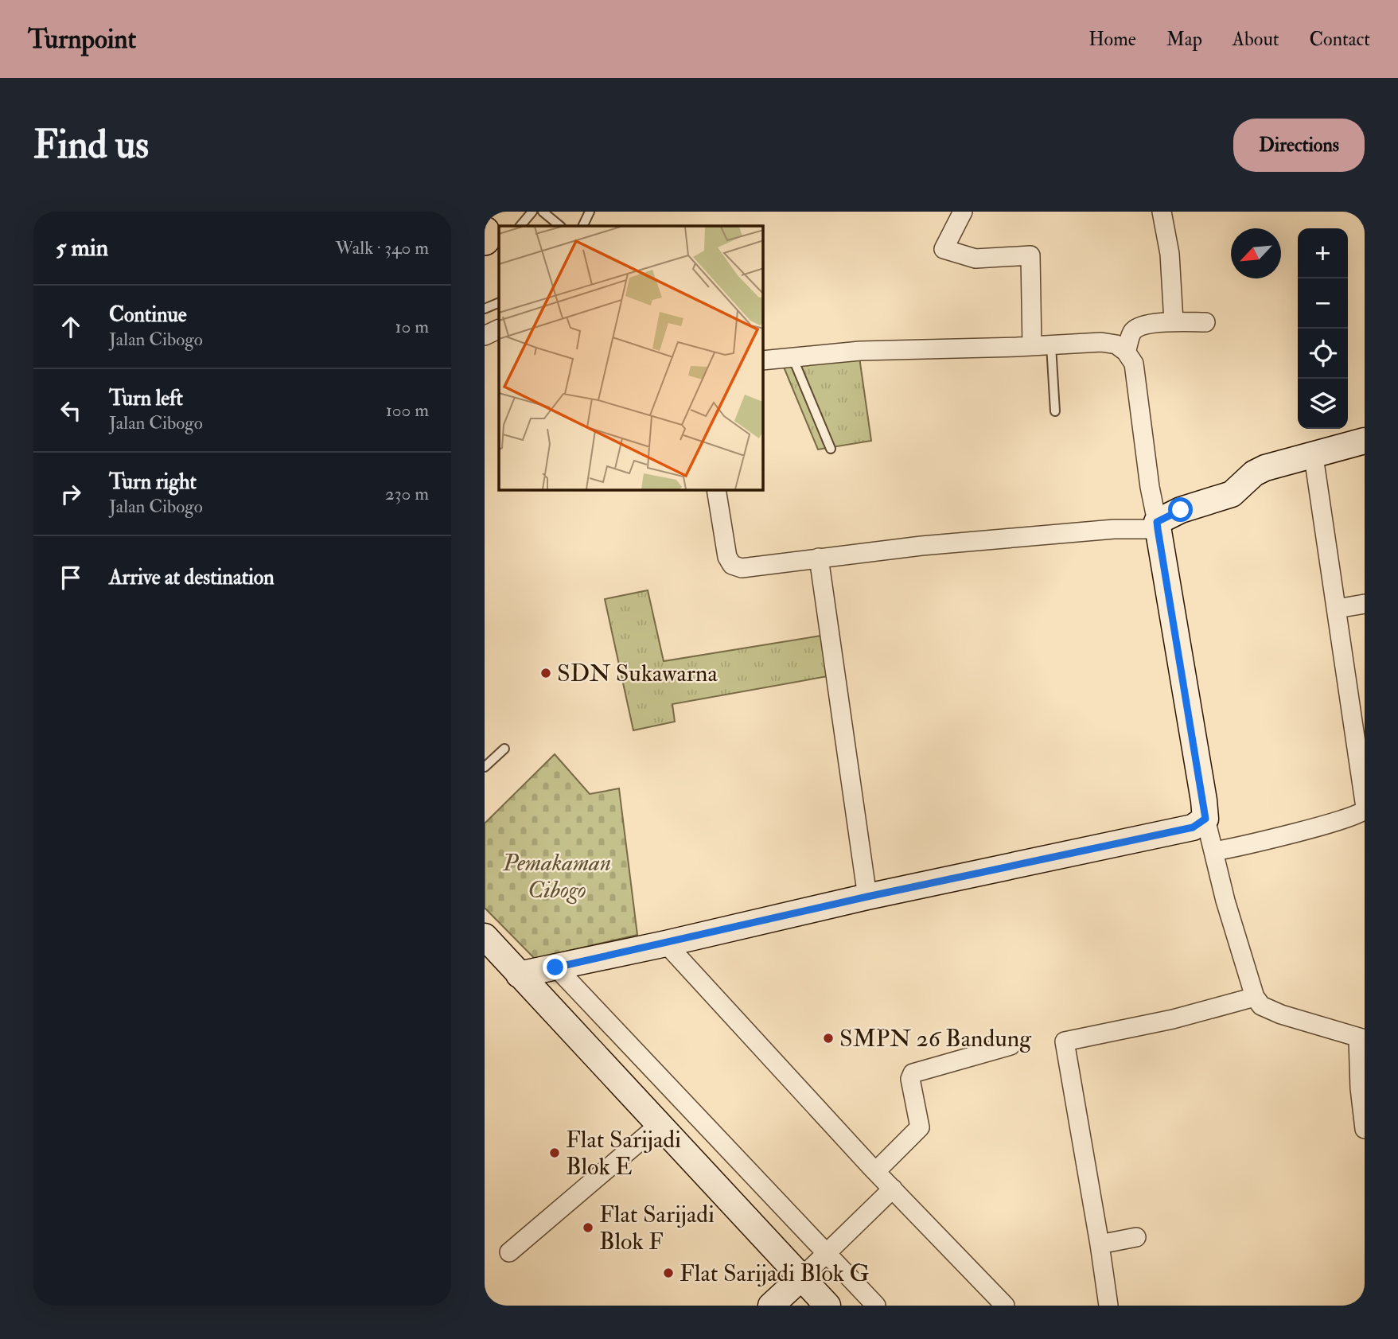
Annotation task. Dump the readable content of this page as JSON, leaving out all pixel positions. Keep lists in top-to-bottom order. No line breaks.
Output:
{"parks":["Pemakaman Cibogo"],"places":["SDN Sukawarna","SMPN 26 Bandung","Flat Sarijadi Blok E","Flat Sarijadi Blok F","Flat Sarijadi Blok G"],"north":"bottom left","page":{"header":"Turnpoint","nav":["Home","Map","About","Contact"],"buttons":"Directions","title":"Find us","heading":["5 min","Walk · 340 m"],"map_buttons":["+","−"],"list":[["Continue","Jalan Cibogo","10 m"],["Turn left","Jalan Cibogo","100 m"],["Turn right","Jalan Cibogo","230 m"],"Arrive at destination"]}}
